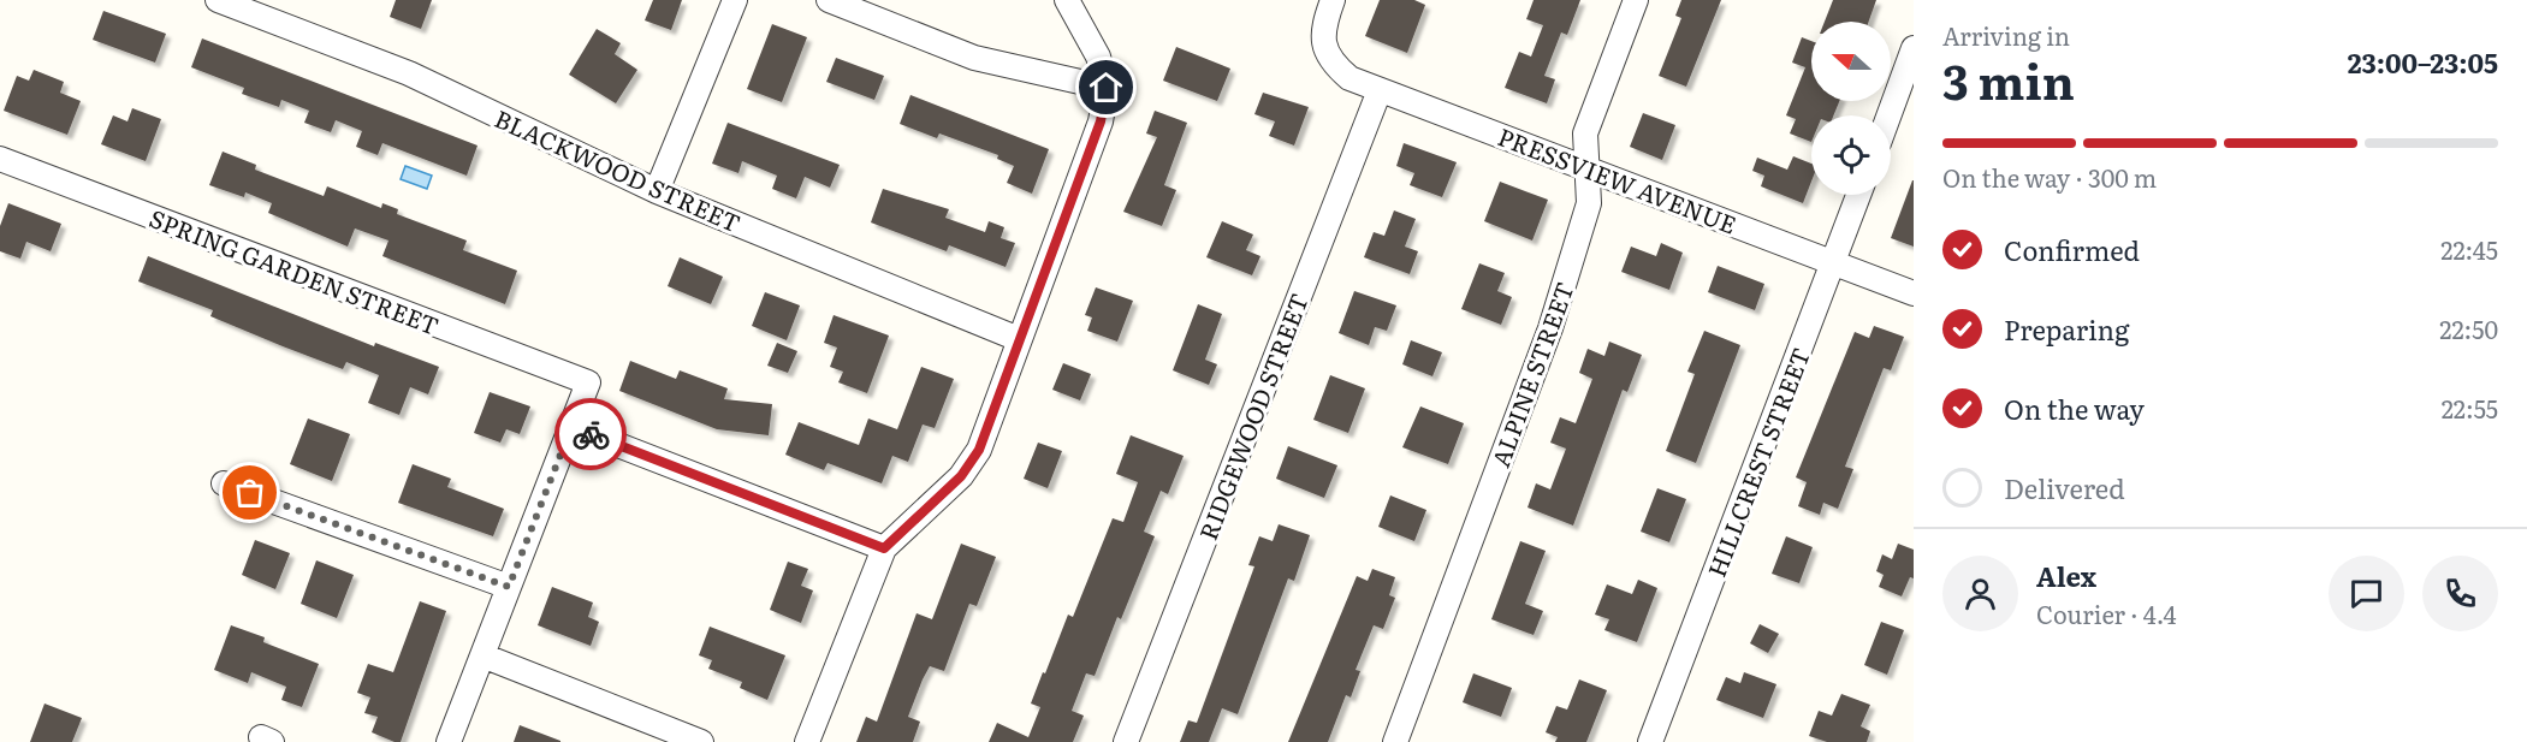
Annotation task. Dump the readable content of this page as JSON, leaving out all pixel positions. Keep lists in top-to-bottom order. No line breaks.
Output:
{"streets":{"street":["BLACKWOOD STREET","PRESSVIEW AVENUE","SPRING GARDEN STREET","ALPINE STREET","RIDGEWOOD STREET","HILLCREST STREET"]},"crossings":[["PRESSVIEW AVENUE","ALPINE STREET"],["PRESSVIEW AVENUE","RIDGEWOOD STREET"],["PRESSVIEW AVENUE","HILLCREST STREET"]],"north":"left","page":{"heading":["3 min","Arriving in","23:00–23:05"],"panel":["Alex","Courier · 4.4"],"bar":"On the way · 300 m","list":[["Confirmed","22:45"],["Preparing","22:50"],["On the way","22:55"],"Delivered"]}}
